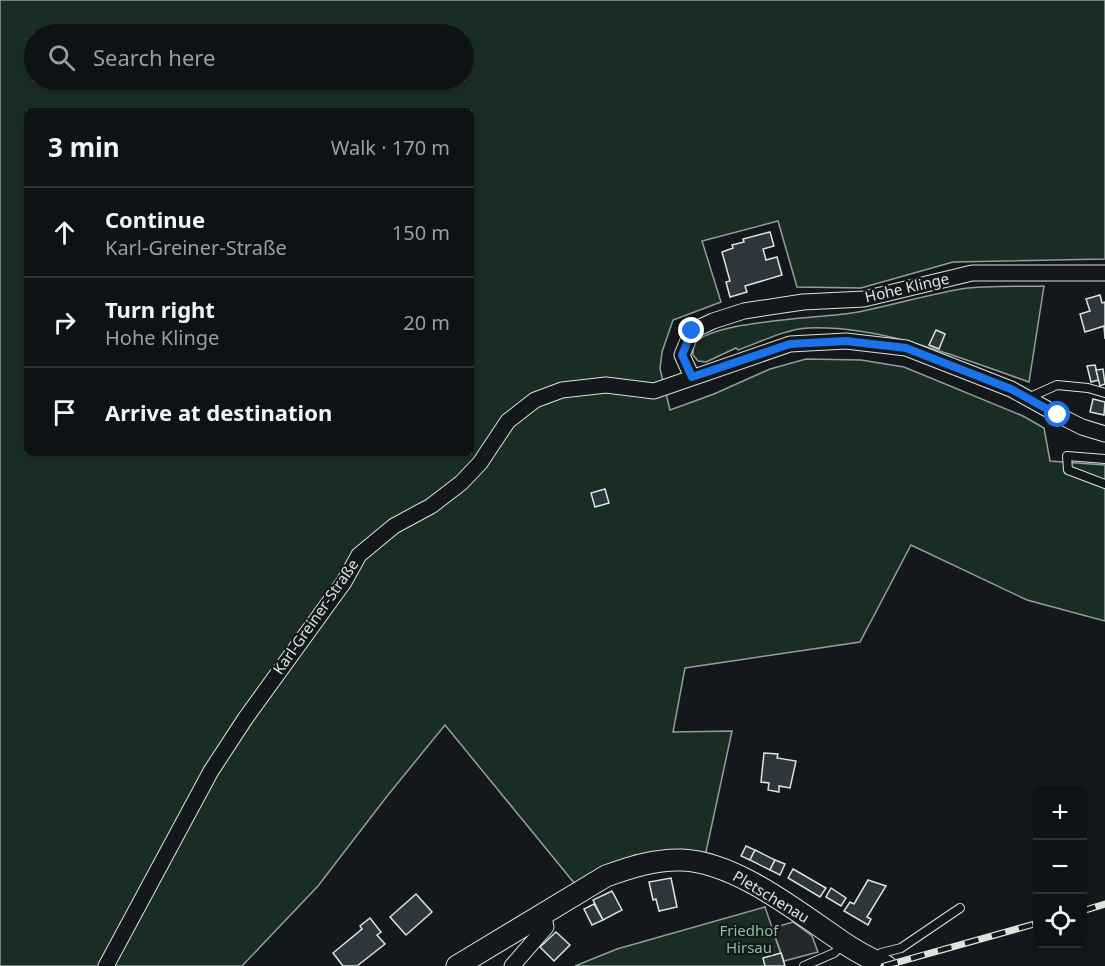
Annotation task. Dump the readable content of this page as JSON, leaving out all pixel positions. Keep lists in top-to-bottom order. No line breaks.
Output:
{"streets":{"main road":["Pletschenau"],"street":["Hohe Klinge","Karl-Greiner-Straße"]},"crossings":[["Hohe Klinge","Karl-Greiner-Straße"]],"parks":["Friedhof Hirsau"],"page":{"search":"Search here","heading":["3 min","Walk · 170 m"],"list":[["Continue","Karl-Greiner-Straße","150 m"],["Turn right","Hohe Klinge","20 m"],"Arrive at destination"],"map_buttons":["+","−"]}}
